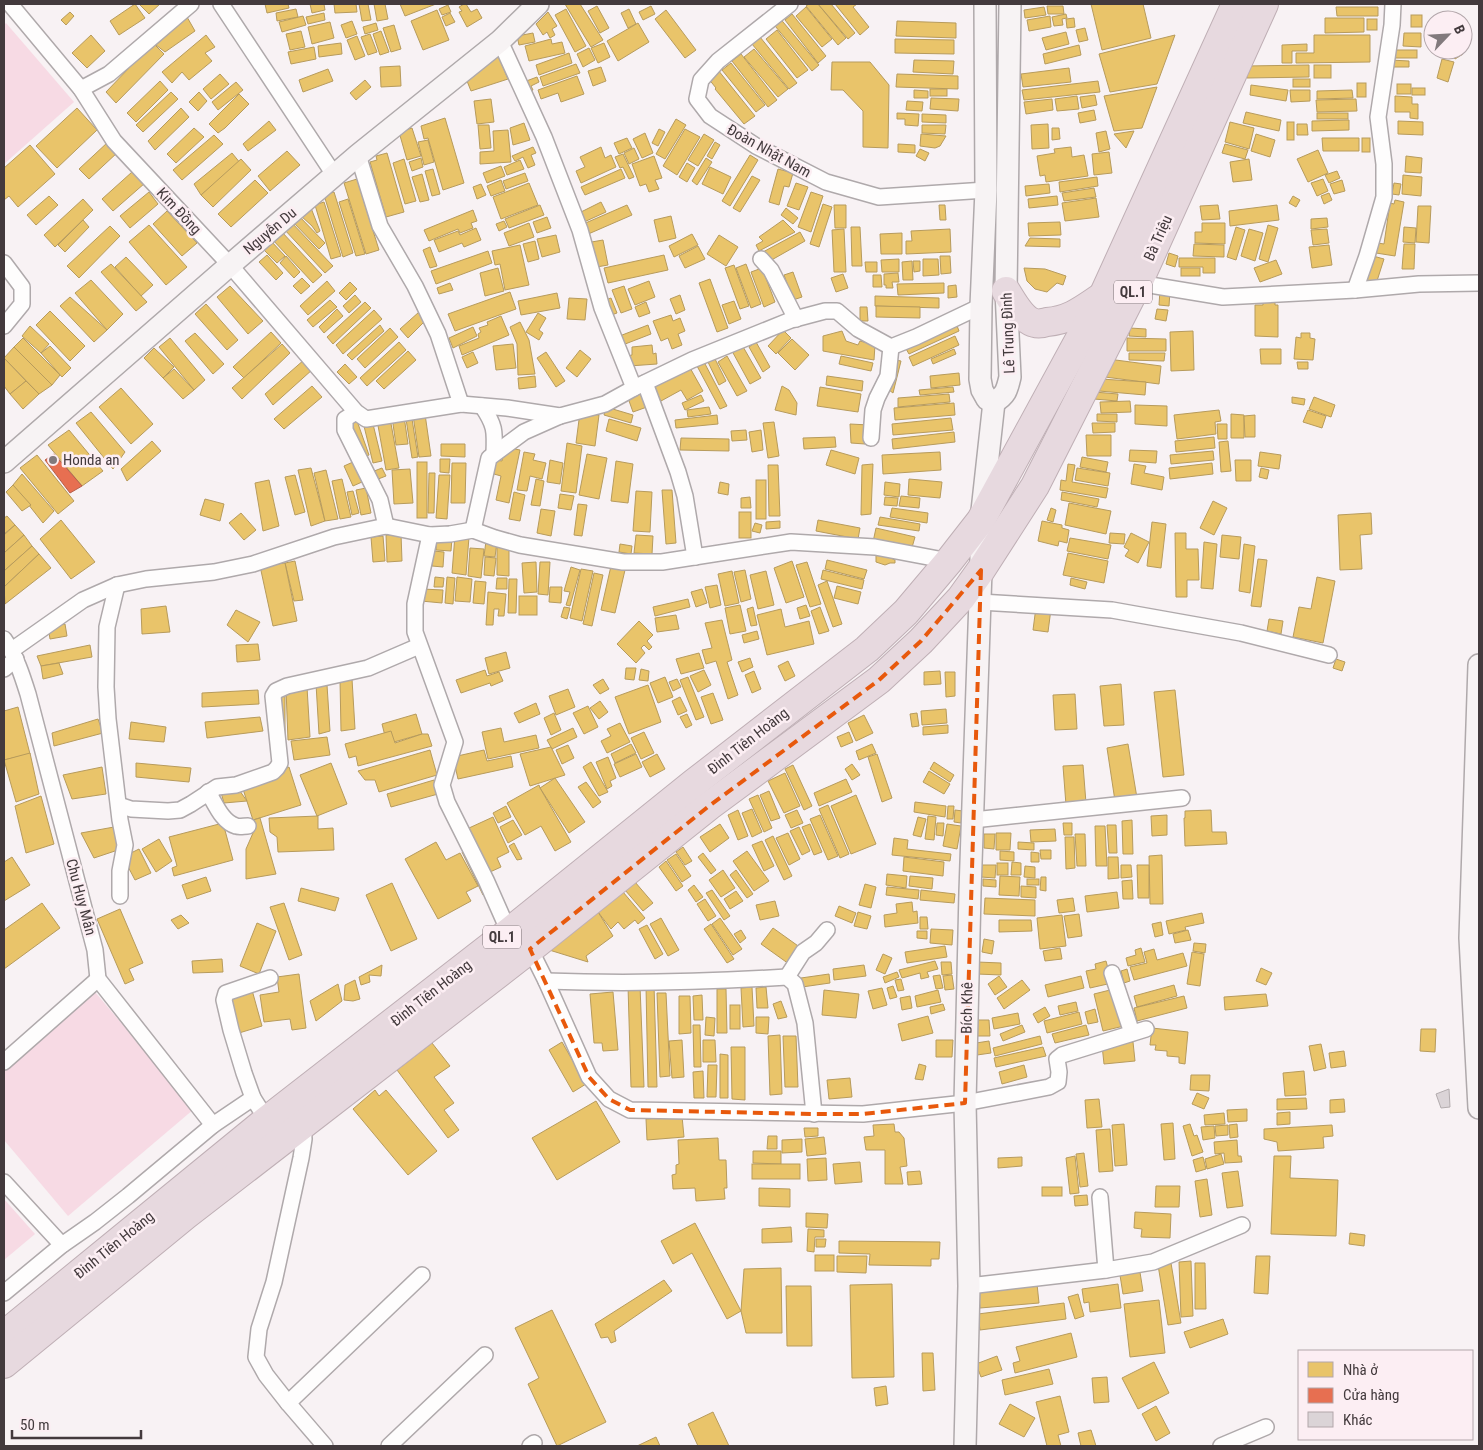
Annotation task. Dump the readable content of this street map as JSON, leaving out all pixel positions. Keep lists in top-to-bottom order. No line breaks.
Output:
{"streets":{"highway":["Bà Triệu","QL.1","Đinh Tiên Hoàng"],"main road":["Nguyễn Du","Lê Trung Đình","Bích Khê"],"street":["Đoàn Nhật Nam","Kim Đồng","Chu Huy Mân"]},"crossings":[["Đoàn Nhật Nam","Lê Trung Đình"],["Kim Đồng","Nguyễn Du"],["Bà Triệu","Đinh Tiên Hoàng"],["Bà Triệu","Bích Khê"],["Lê Trung Đình","Bích Khê"],["Đinh Tiên Hoàng","Bích Khê"]],"places":["Honda an"],"legend":["Nhà ở","Cửa hàng","Khác"],"scale_bar":"50 m","north":"top right"}
